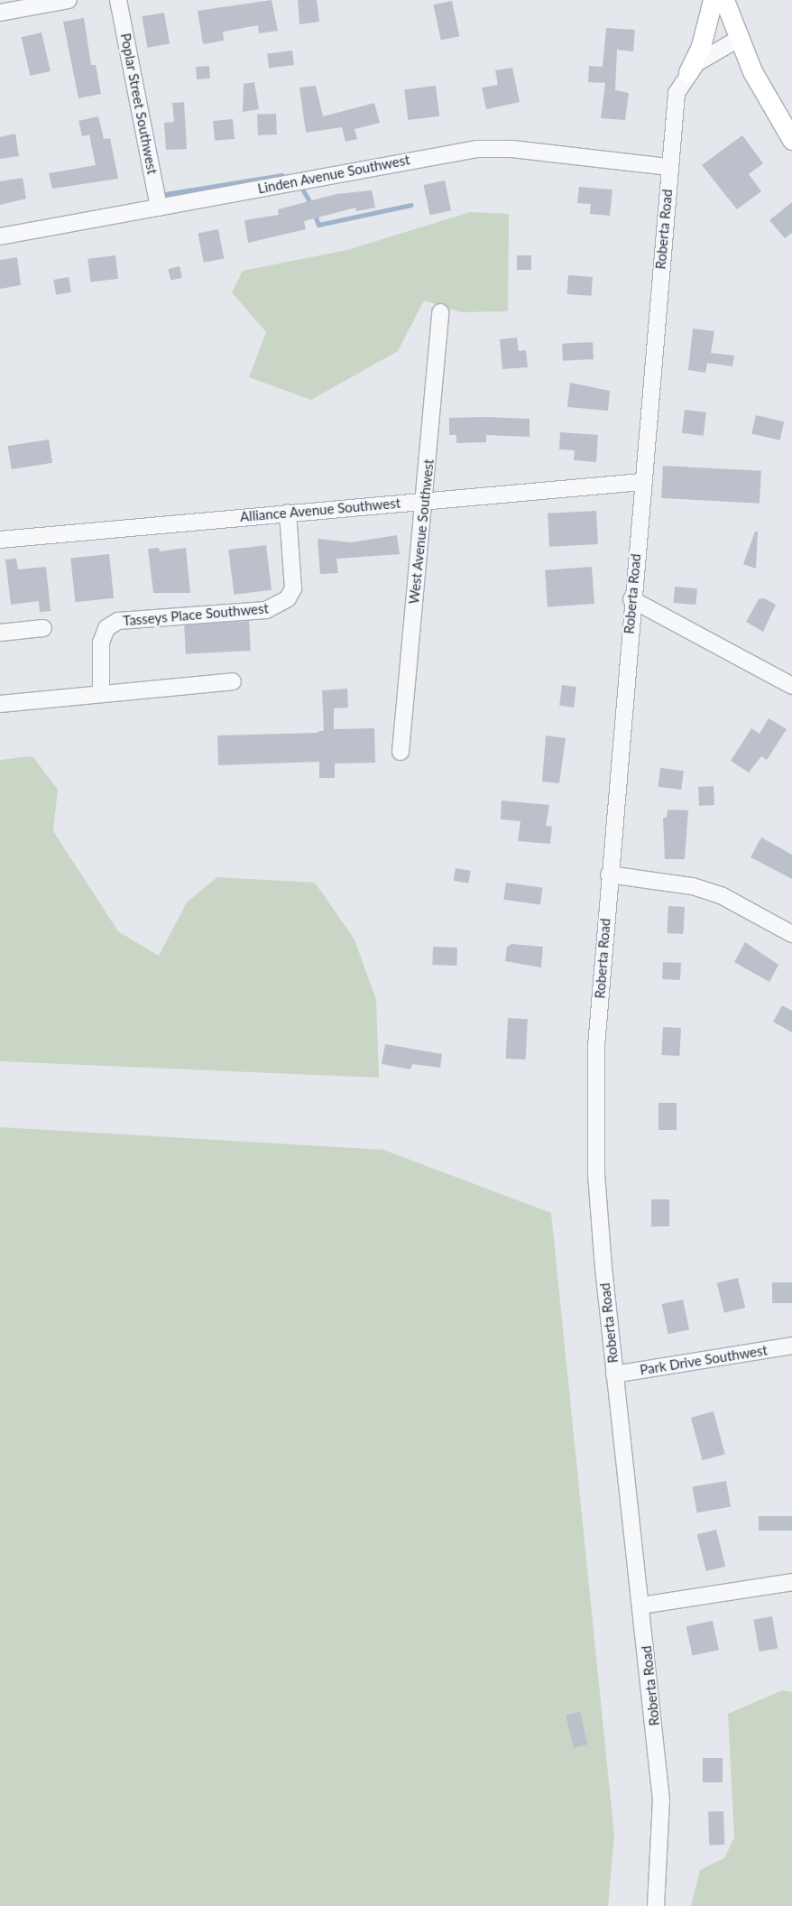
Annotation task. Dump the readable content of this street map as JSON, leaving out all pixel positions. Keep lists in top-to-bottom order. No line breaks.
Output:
{"streets":{"street":["Poplar Street Southwest","Linden Avenue Southwest","Roberta Road","Alliance Avenue Southwest","West Avenue Southwest","Tasseys Place Southwest","Park Drive Southwest"]},"crossings":[["Poplar Street Southwest","Linden Avenue Southwest"],["Linden Avenue Southwest","Roberta Road"],["Roberta Road","Alliance Avenue Southwest"],["Roberta Road","Park Drive Southwest"],["Alliance Avenue Southwest","West Avenue Southwest"],["Alliance Avenue Southwest","Tasseys Place Southwest"]]}
